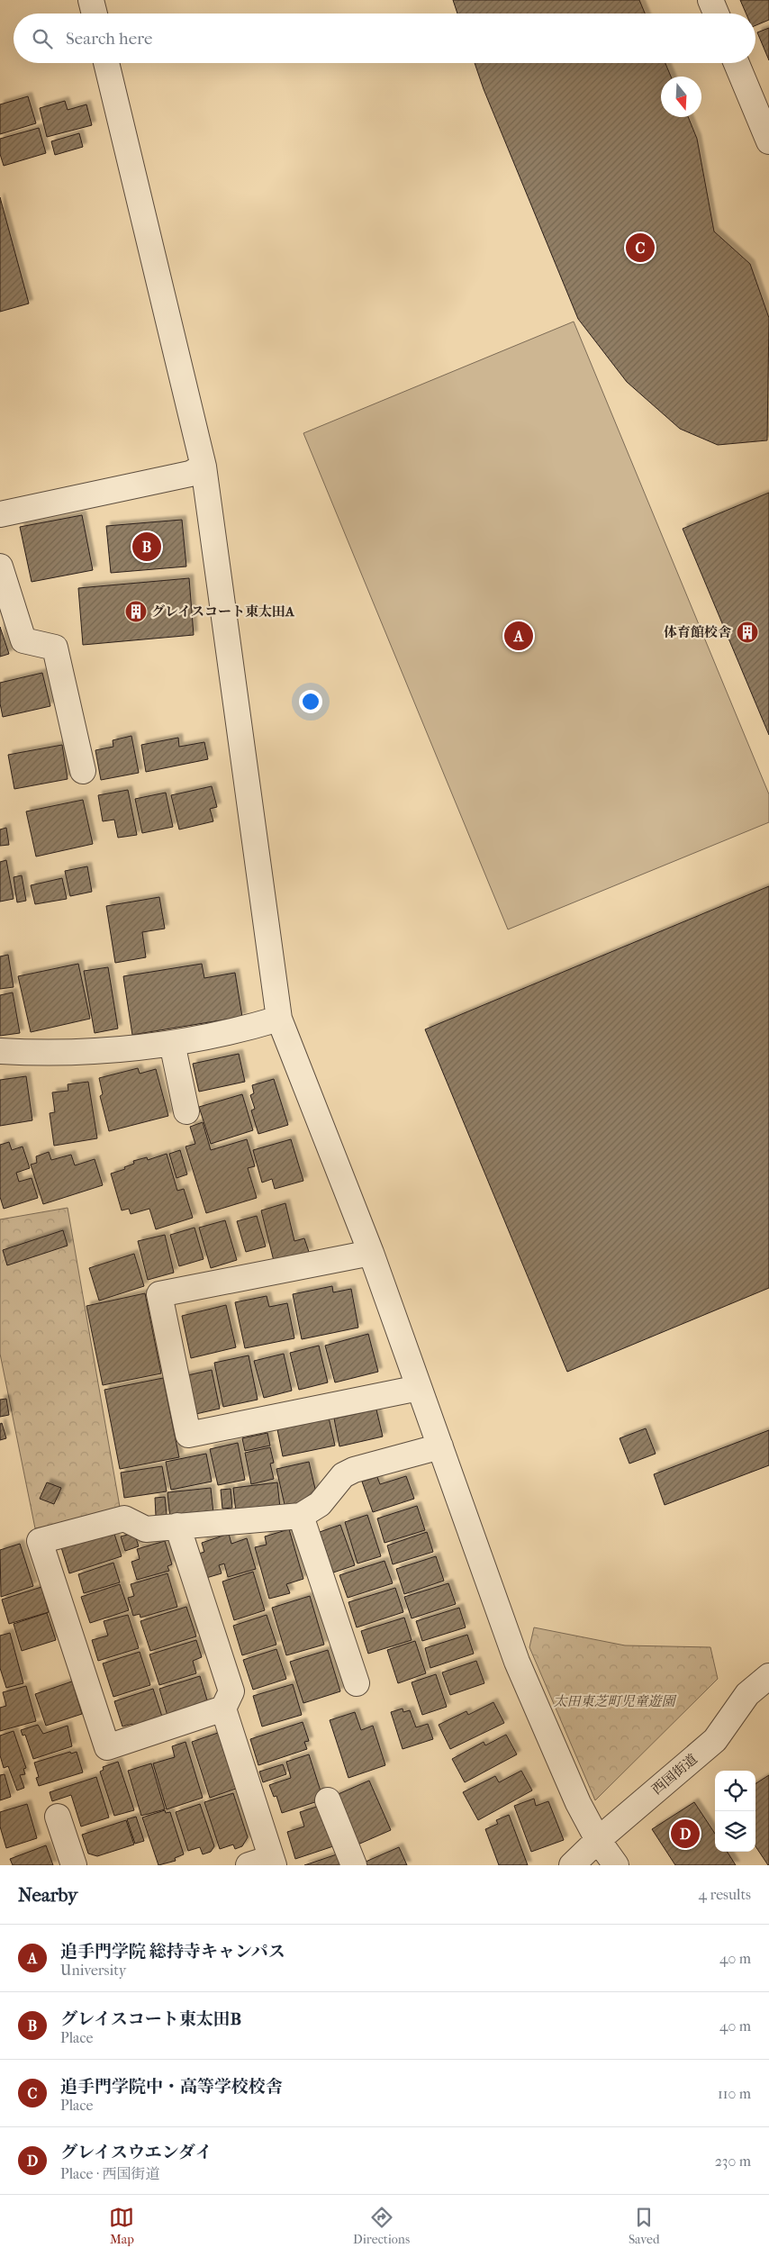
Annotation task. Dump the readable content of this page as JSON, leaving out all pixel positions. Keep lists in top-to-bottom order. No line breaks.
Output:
{"streets":{"street":["西国街道"]},"parks":["太田東芝町児童遊園"],"places":{"building":["グレイスコート東太田A","体育館校舎"]},"north":"bottom","page":{"search":"Search here","pins":["C","B","A","D"],"heading":["Nearby","4 results"],"list":[{"mark":"A","name":"追手門学院 総持寺キャンパス","note":"University","value":"40 m"},{"mark":"B","name":"グレイスコート東太田B","note":"Place","value":"40 m"},{"mark":"C","name":"追手門学院中・高等学校校舎","note":"Place","value":"110 m"},{"mark":"D","name":"グレイスウエンダイ","note":"Place · 西国街道","value":"230 m"}],"nav":["Map","Directions","Saved"]}}
